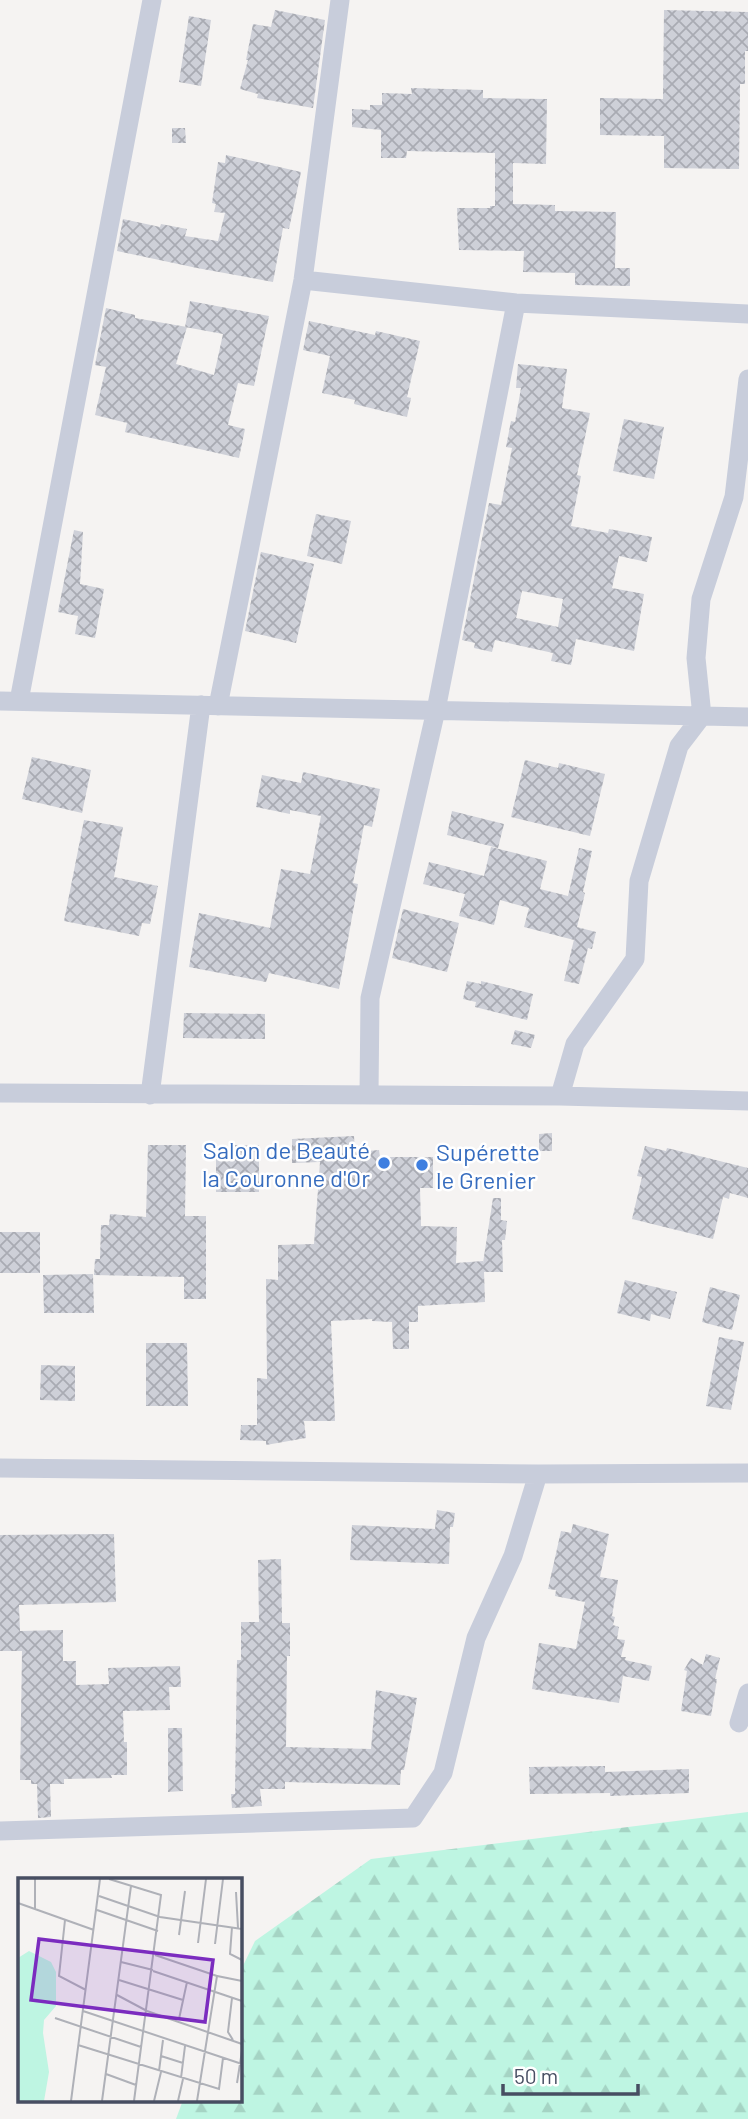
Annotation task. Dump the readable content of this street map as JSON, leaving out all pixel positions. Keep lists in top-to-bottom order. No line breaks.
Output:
{"places":["Salon de Beauté la Couronne d'Or","Supérette le Grenier"],"scale_bar":"50 m"}
